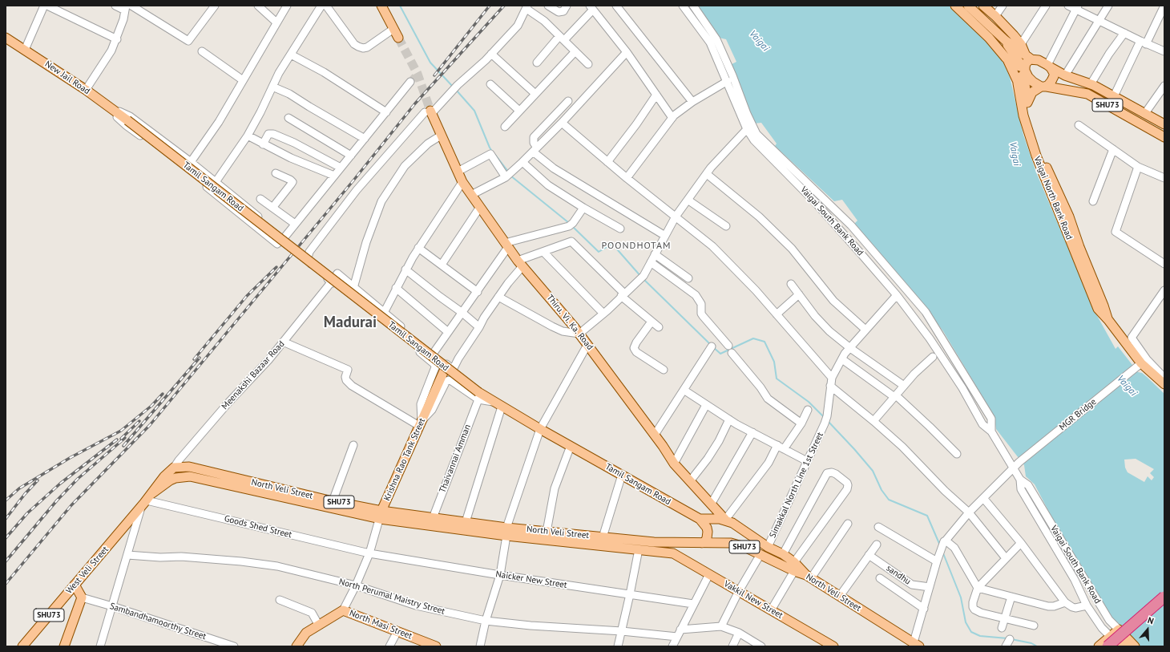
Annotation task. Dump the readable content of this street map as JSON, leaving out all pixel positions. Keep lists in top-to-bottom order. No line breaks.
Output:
{"streets":{"main road":["New Jail Road","SHU73","Tamil Sangam Road","Vaigai North Bank Road","Vaigai South Bank Road","Thiru. Vi. Ka. Road","Krishna Rao Tank Street","North Veli Street","West Veli Street","Vakkil New Street","North Masi Street"],"street":["Meenakshi Bazaar Road","MGR Bridge","Thaivannai Amman","Simakkal North Line 1st Street","Goods Shed Street","sandhu","Naicker New Street","North Perumal Maistry Street","Sambandhamoorthy Street"]},"crossings":[["New Jail Road","Tamil Sangam Road"],["SHU73","Vaigai North Bank Road"],["Tamil Sangam Road","Thaivannai Amman"],["Tamil Sangam Road","Krishna Rao Tank Street"],["Vaigai North Bank Road","MGR Bridge"],["Vaigai South Bank Road","MGR Bridge"],["Vaigai South Bank Road","Simakkal North Line 1st Street"],["Meenakshi Bazaar Road","North Veli Street"],["Meenakshi Bazaar Road","West Veli Street"],["MGR Bridge","North Veli Street"],["MGR Bridge","sandhu"],["Thaivannai Amman","North Veli Street"],["Krishna Rao Tank Street","North Veli Street"],["Simakkal North Line 1st Street","North Veli Street"],["North Veli Street","West Veli Street"],["North Veli Street","Vakkil New Street"],["Goods Shed Street","West Veli Street"],["Goods Shed Street","Naicker New Street"]],"districts":["POONDHOTAM","Madurai"],"water":["Vaigai"],"north":"top"}
